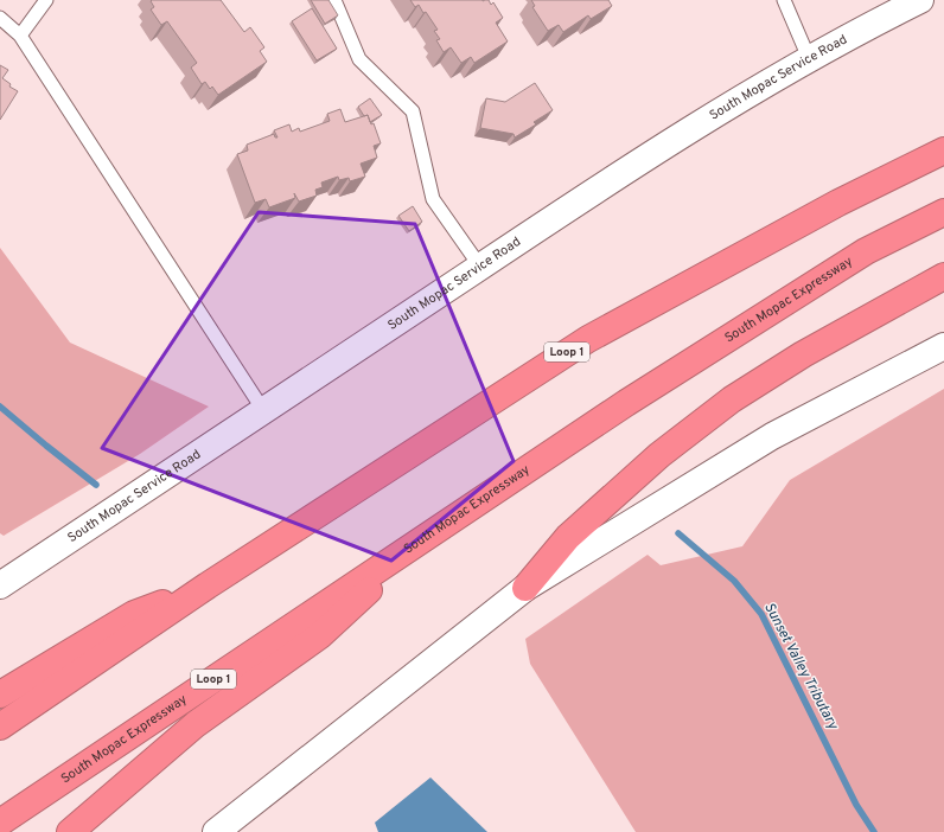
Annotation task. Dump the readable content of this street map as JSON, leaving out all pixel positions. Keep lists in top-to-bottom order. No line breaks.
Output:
{"streets":{"highway":["South Mopac Expressway","Loop 1"],"main road":["South Mopac Service Road"]},"water":["Sunset Valley Tributary"]}
